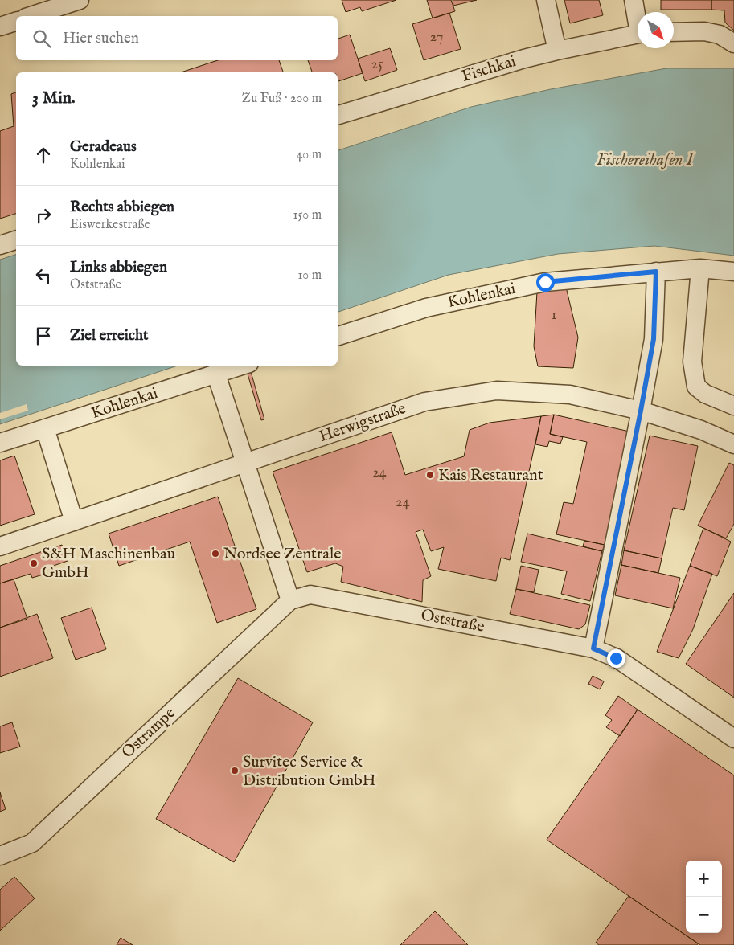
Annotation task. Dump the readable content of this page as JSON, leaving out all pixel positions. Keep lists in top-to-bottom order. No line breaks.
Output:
{"streets":{"street":["Fischkai","Kohlenkai","Herwigstraße","Oststraße","Ostrampe"]},"crossings":[["Oststraße","Ostrampe"]],"water":["Fischereihafen I"],"places":["Kais Restaurant","Nordsee Zentrale","S&H Maschinenbau GmbH","Survitec Service & Distribution GmbH"],"house_numbers":["27","25","1","24","24"],"north":"bottom right","page":{"search":"Hier suchen","heading":["3 Min.","Zu Fuß · 200 m"],"list":[["Geradeaus","Kohlenkai","40 m"],["Rechts abbiegen","Eiswerkestraße","150 m"],["Links abbiegen","Oststraße","10 m"],"Ziel erreicht"],"map_buttons":["+","−"]}}
